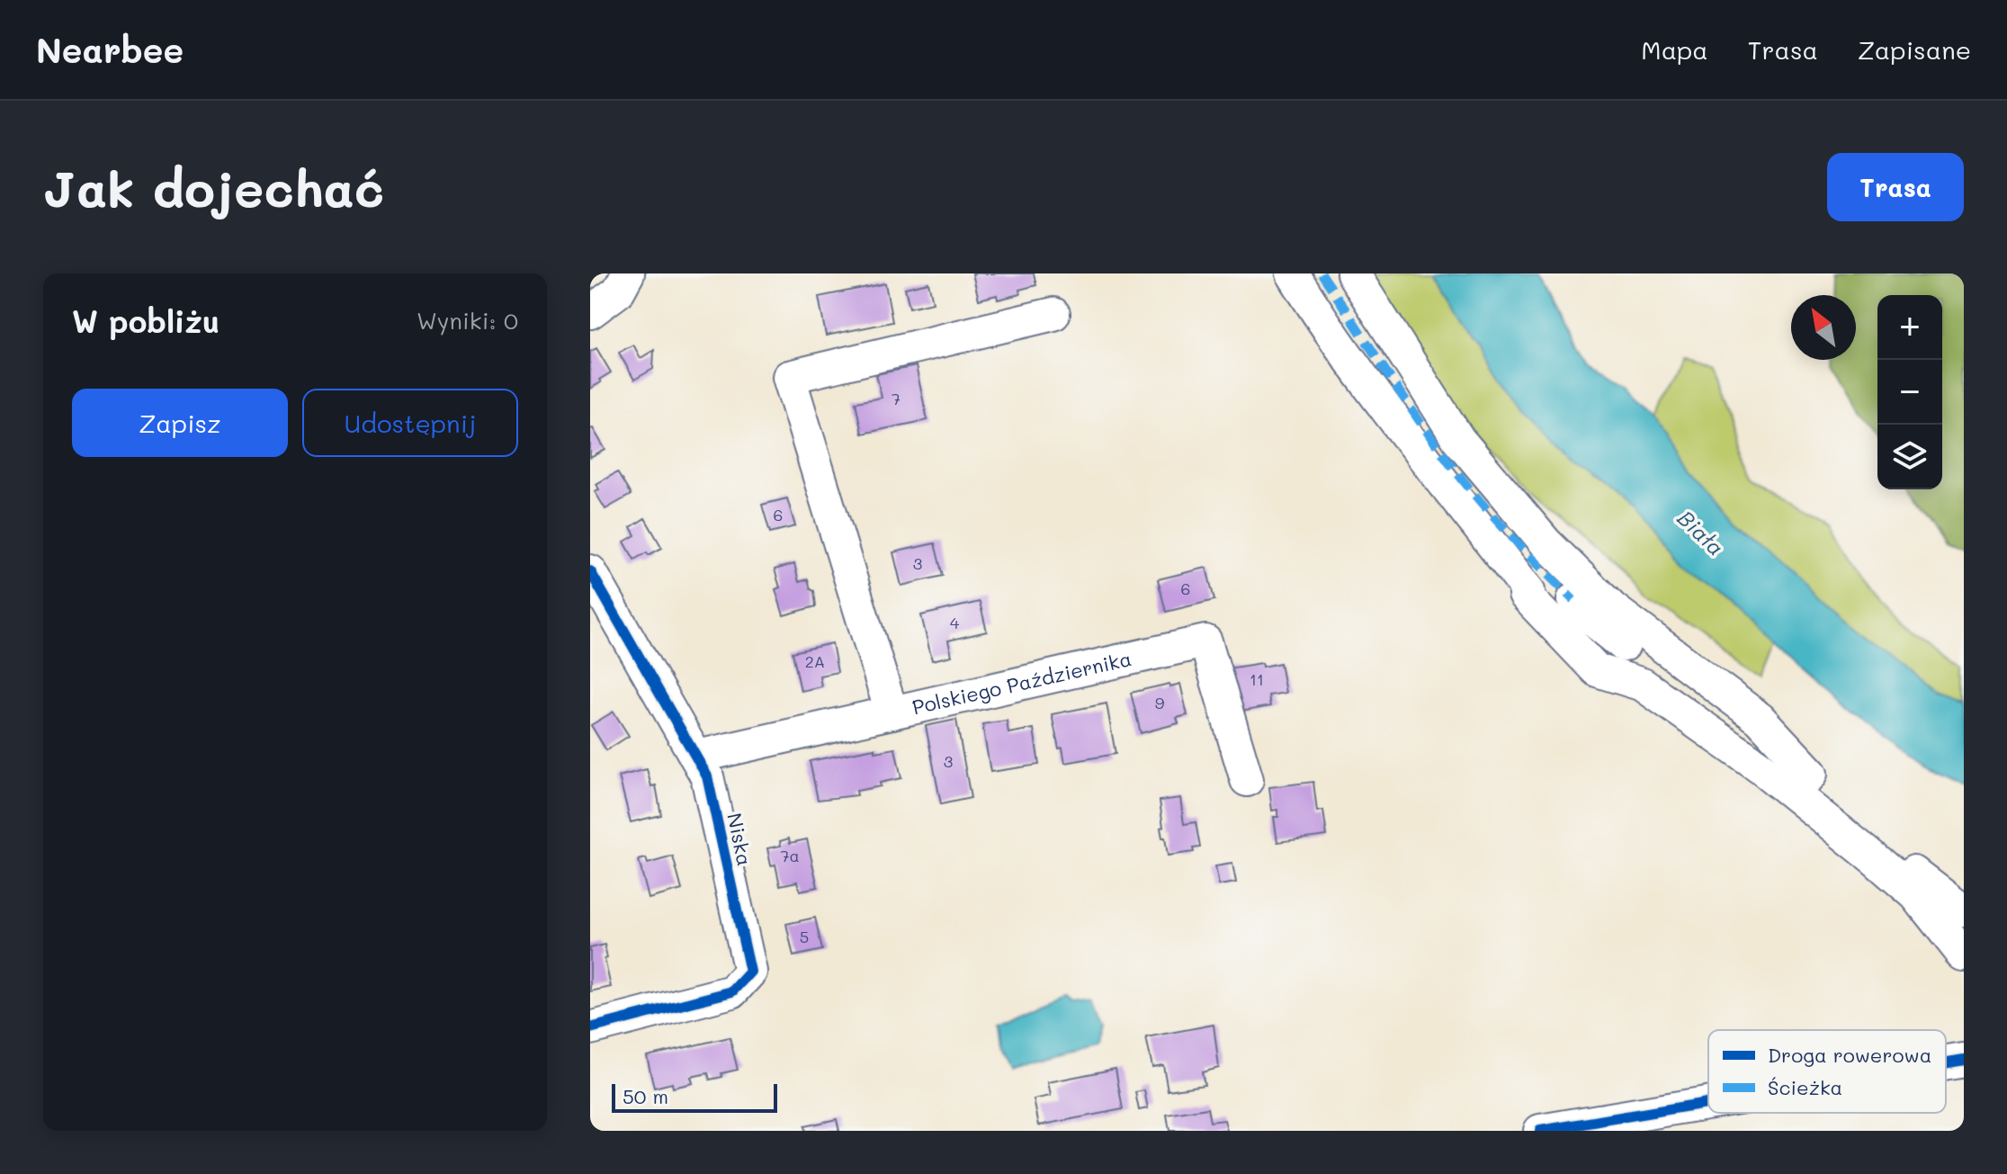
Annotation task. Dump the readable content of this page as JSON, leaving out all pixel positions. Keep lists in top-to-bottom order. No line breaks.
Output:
{"streets":{"street":["Polskiego Października","Niska"]},"crossings":[["Polskiego Października","Niska"]],"water":["Biała"],"house_numbers":["7","6","3","6","4","2A","11","9","3","7a","5"],"legend":["Droga rowerowa","Ścieżka"],"scale_bar":"50 m","north":"top left","page":{"header":"Nearbee","nav":["Mapa","Trasa","Zapisane"],"buttons":["Trasa",["Zapisz","Udostępnij"]],"title":"Jak dojechać","heading":["W pobliżu","Wyniki: 0"],"map_buttons":["+","−"],"scale":"50 m"}}
